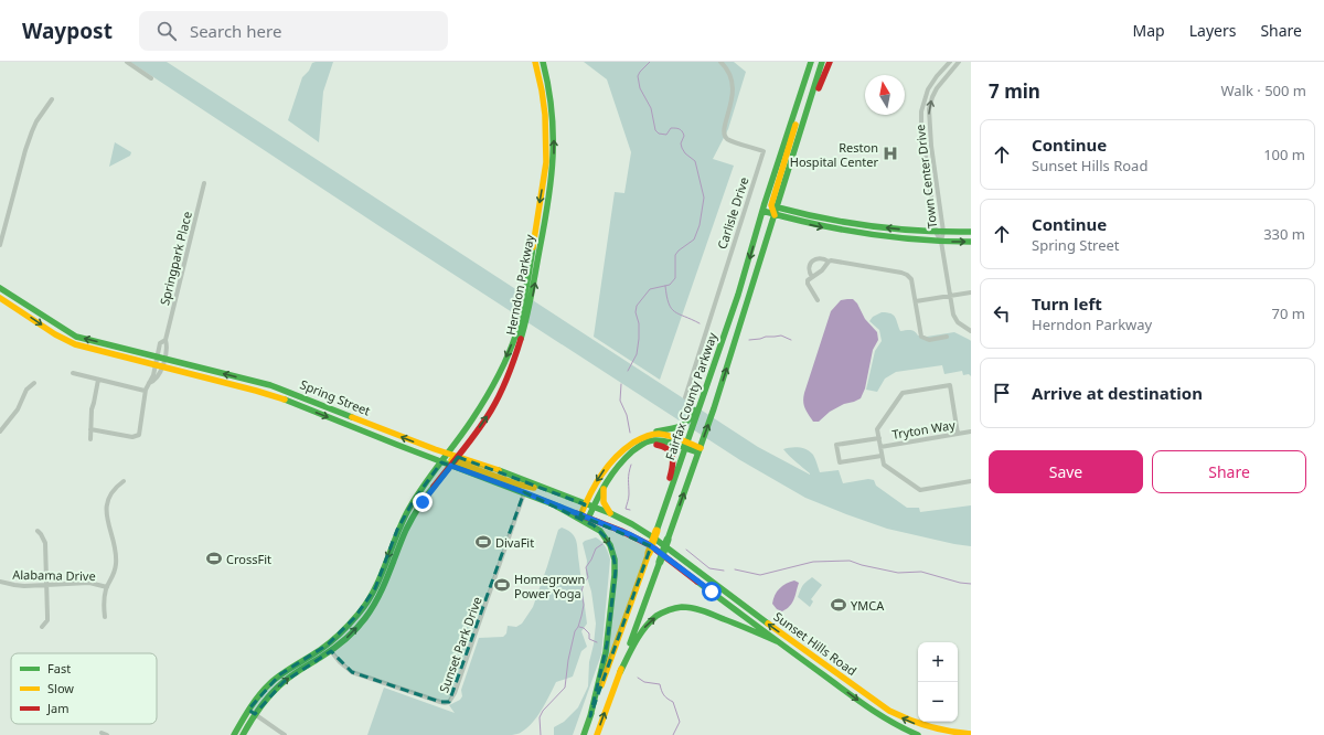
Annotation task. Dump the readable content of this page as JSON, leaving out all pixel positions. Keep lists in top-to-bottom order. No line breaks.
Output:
{"streets":{"main road":["Herndon Parkway","Fairfax County Parkway","Spring Street","Sunset Hills Road"],"street":["Town Center Drive","Carlisle Drive","Springpark Place","Tryton Way","Alabama Drive","Sunset Park Drive"]},"crossings":[["Springpark Place","Spring Street"],["Herndon Parkway","Spring Street"],["Herndon Parkway","Sunset Park Drive"],["Spring Street","Sunset Hills Road"],["Spring Street","Sunset Park Drive"]],"places":{"hospital":["Reston Hospital Center"],"sports":["DivaFit","CrossFit","Homegrown Power Yoga","YMCA"]},"legend":["Fast","Slow","Jam"],"north":"top","page":{"header":"Waypost","search":"Search here","nav":["Map","Layers","Share"],"heading":["7 min","Walk · 500 m"],"list":[["Continue","Sunset Hills Road","100 m"],["Continue","Spring Street","330 m"],["Turn left","Herndon Parkway","70 m"],"Arrive at destination"],"buttons":["Save","Share"],"map_buttons":["+","−"]}}
